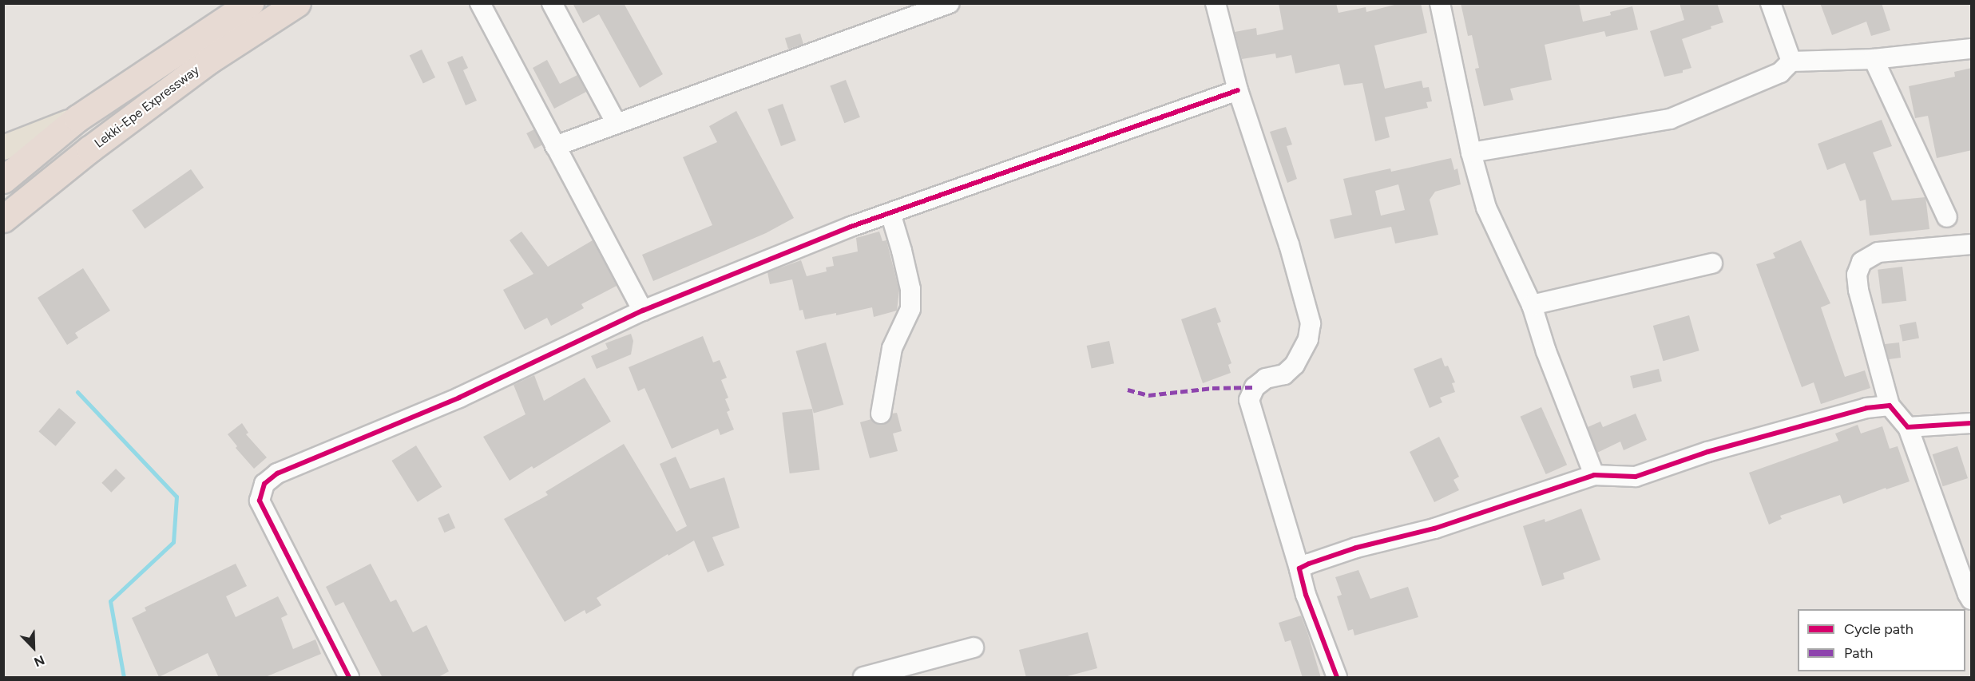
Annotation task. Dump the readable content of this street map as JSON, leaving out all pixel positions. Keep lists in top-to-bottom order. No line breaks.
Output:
{"streets":{"highway":["Lekki-Epe Expressway"]},"legend":["Cycle path","Path"],"north":"bottom right"}
